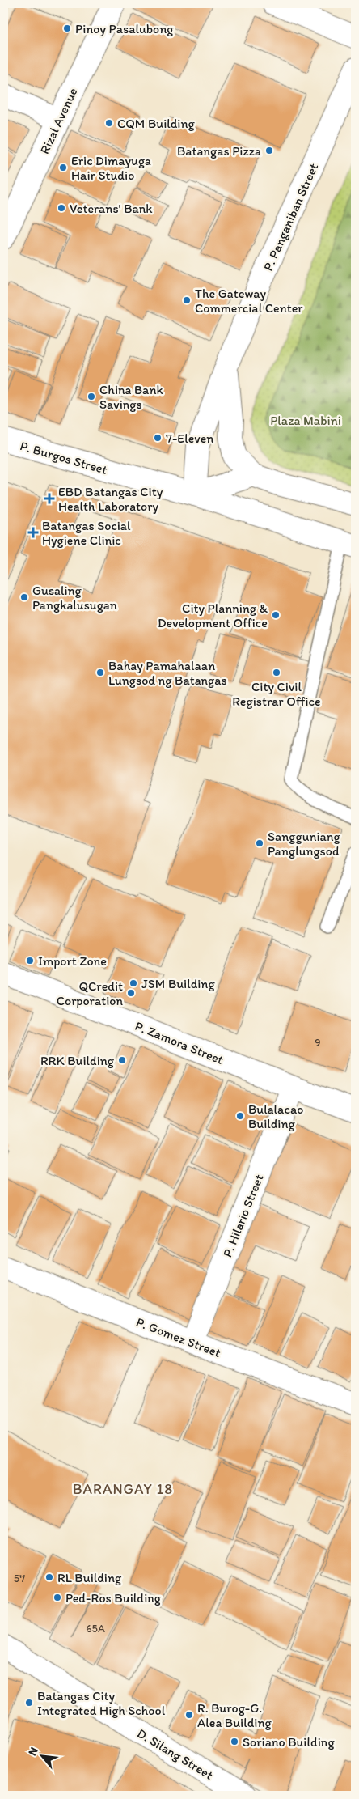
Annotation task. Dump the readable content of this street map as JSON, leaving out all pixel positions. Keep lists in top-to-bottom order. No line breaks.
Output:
{"streets":{"street":["Rizal Avenue","P. Panganiban Street","P. Burgos Street","P. Zamora Street","P. Hilario Street","P. Gomez Street","D. Silang Street"]},"crossings":[["P. Panganiban Street","P. Burgos Street"],["P. Zamora Street","P. Hilario Street"],["P. Hilario Street","P. Gomez Street"]],"districts":["BARANGAY 18"],"parks":["Plaza Mabini"],"places":{"other":["Pinoy Pasalubong","CQM Building","Batangas Pizza","Eric Dimayuga Hair Studio","Veterans' Bank","The Gateway Commercial Center","China Bank Savings","7-Eleven","Gusaling Pangkalusugan","City Planning & Development Office","Bahay Pamahalaan Lungsod ng Batangas","City Civil Registrar Office","Sangguniang Panglungsod","Import Zone","JSM Building","QCredit Corporation","RRK Building","Bulalacao Building","RL Building","Ped-Ros Building","Batangas City Integrated High School","R. Burog-G. Alea Building","Soriano Building"],"health":["EBD Batangas City Health Laboratory","Batangas Social Hygiene Clinic"]},"house_numbers":["9","57","65A"],"north":"top left"}
